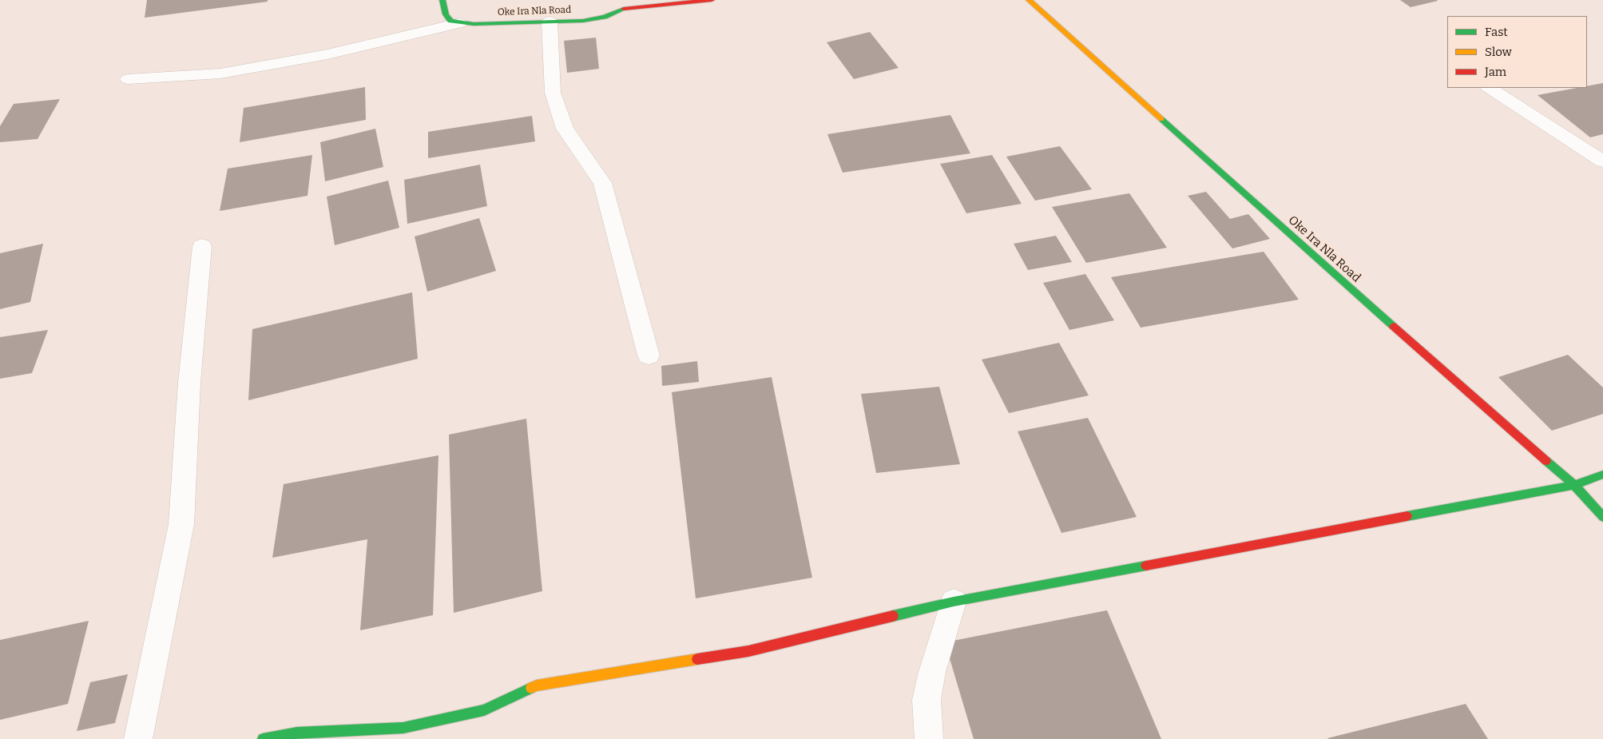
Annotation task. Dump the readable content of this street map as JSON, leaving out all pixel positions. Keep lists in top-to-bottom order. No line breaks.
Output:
{"streets":{"street":["Oke Ira Nla Road"]},"legend":["Fast","Slow","Jam"]}
